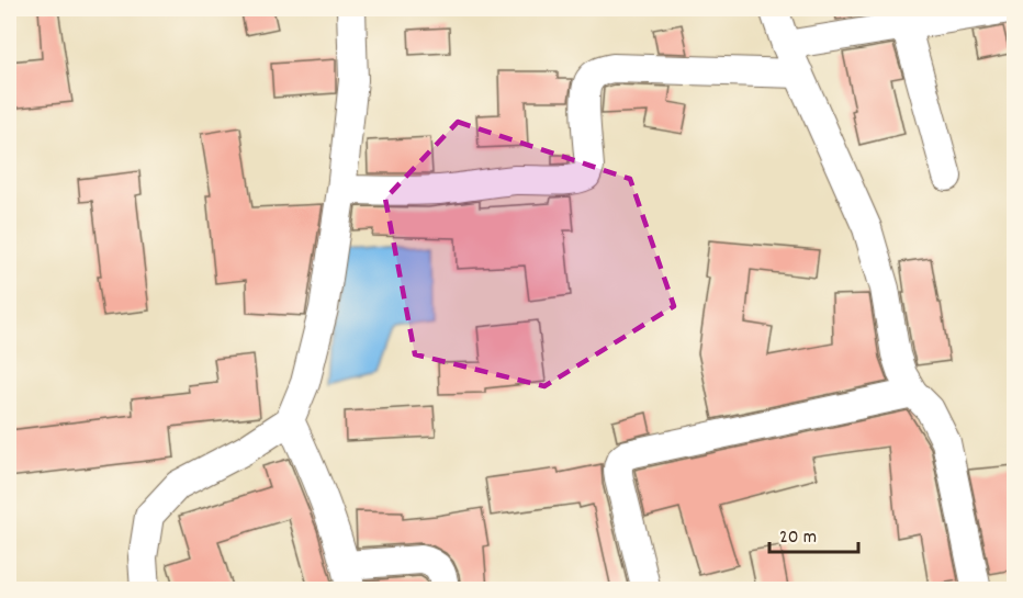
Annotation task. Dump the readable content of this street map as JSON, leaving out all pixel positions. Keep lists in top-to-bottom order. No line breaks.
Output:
{"scale_bar":"20 m"}
